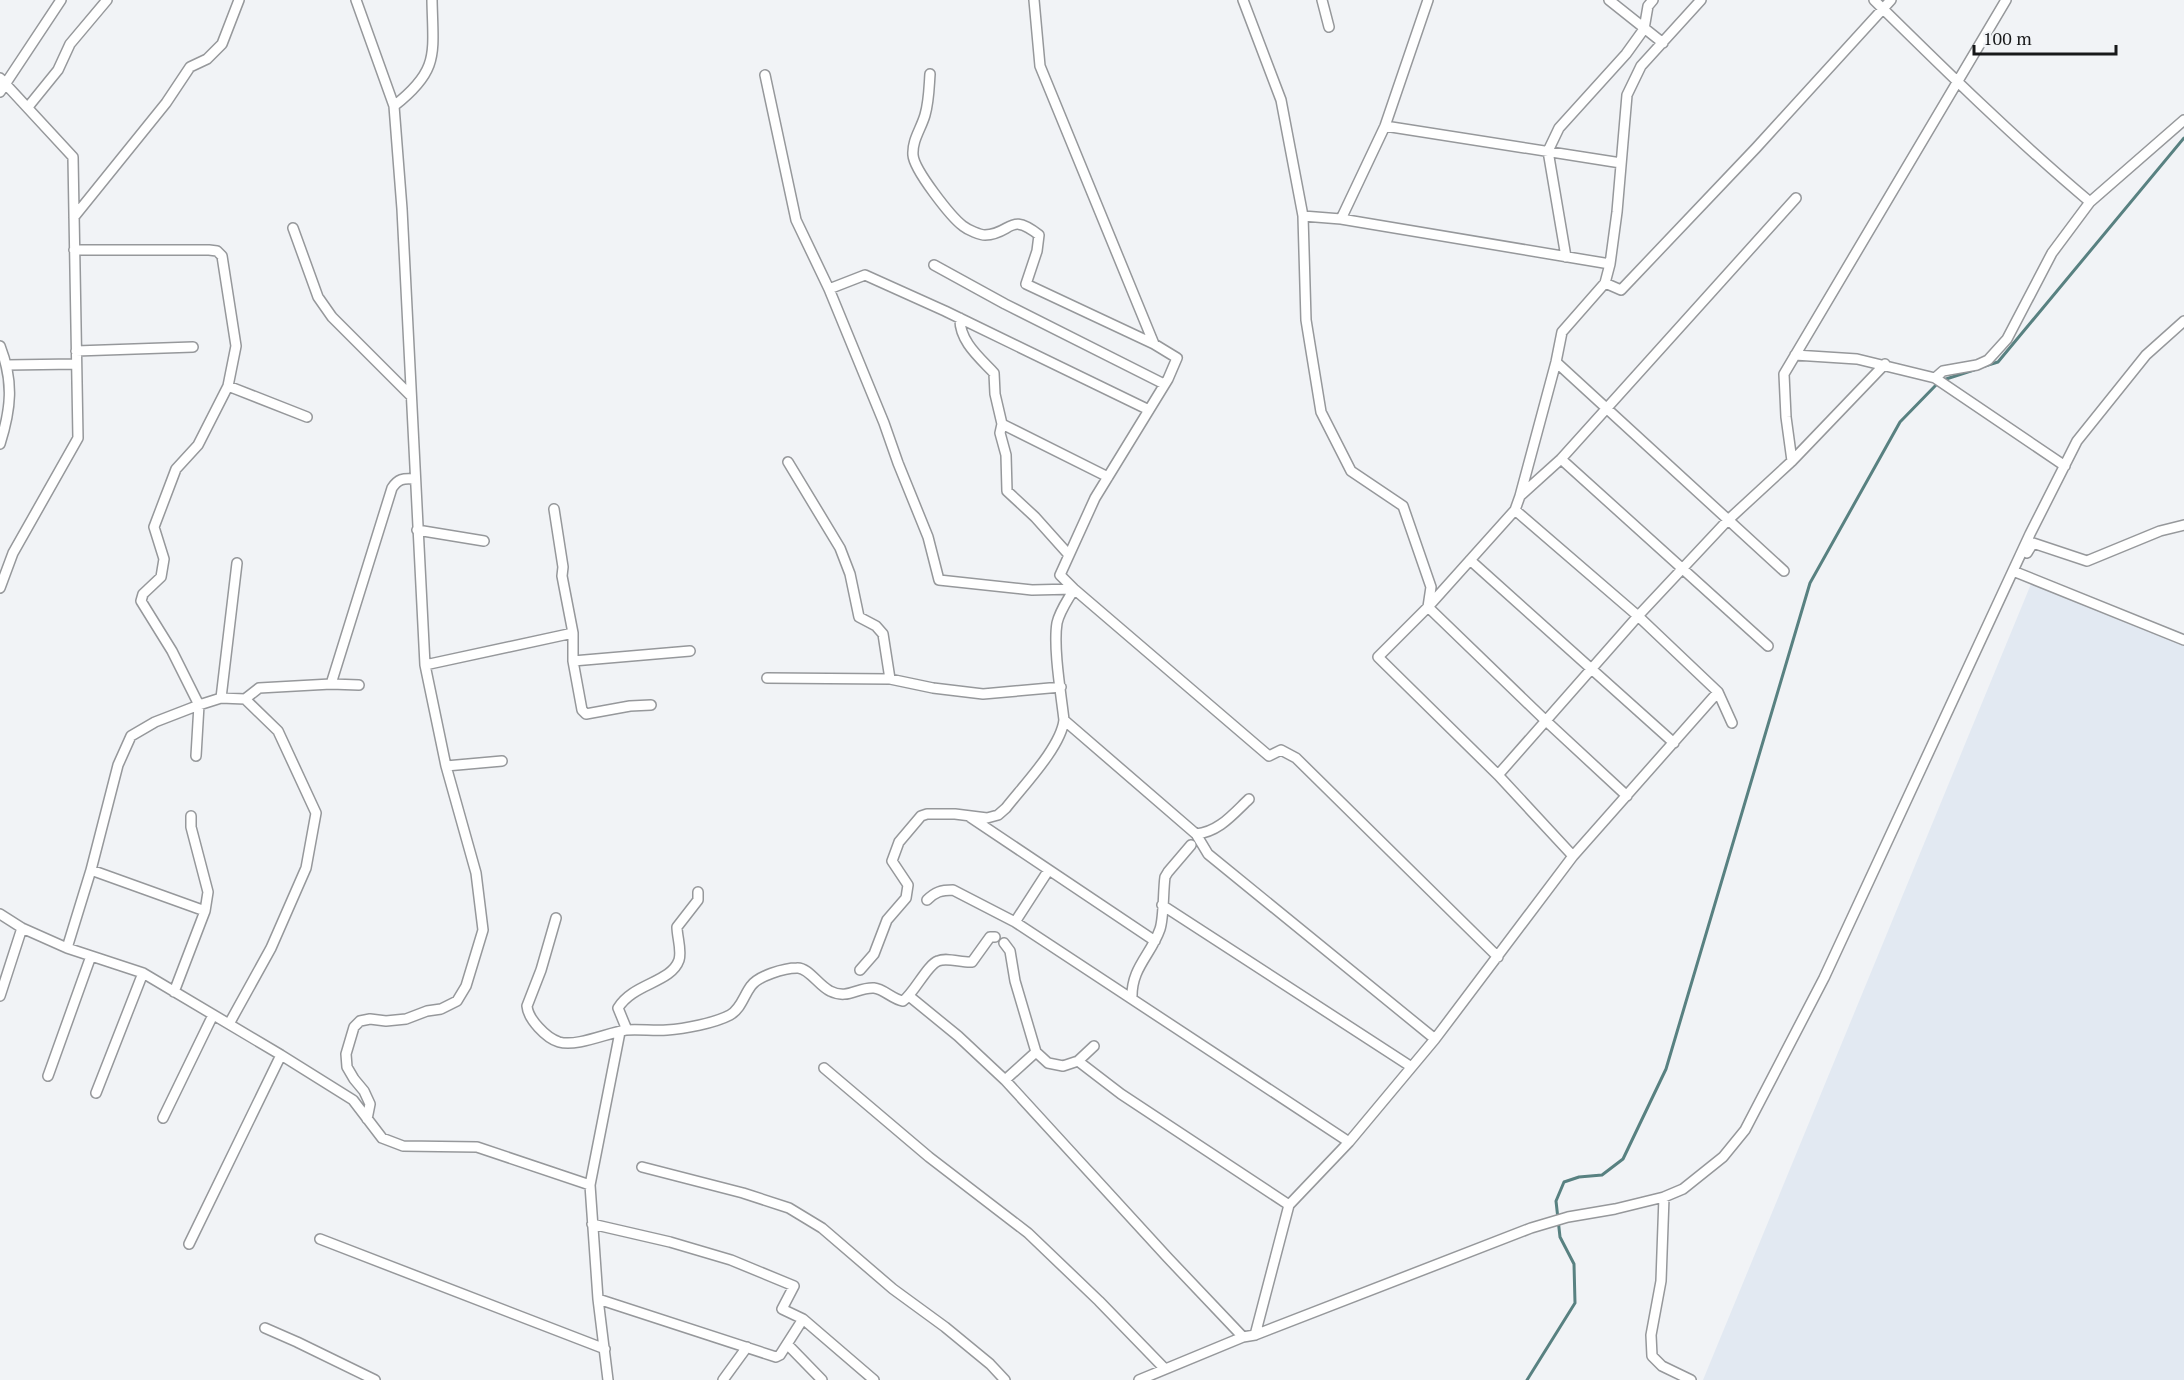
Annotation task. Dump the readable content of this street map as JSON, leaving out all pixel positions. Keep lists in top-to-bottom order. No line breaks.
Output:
{"scale_bar":"100 m"}
